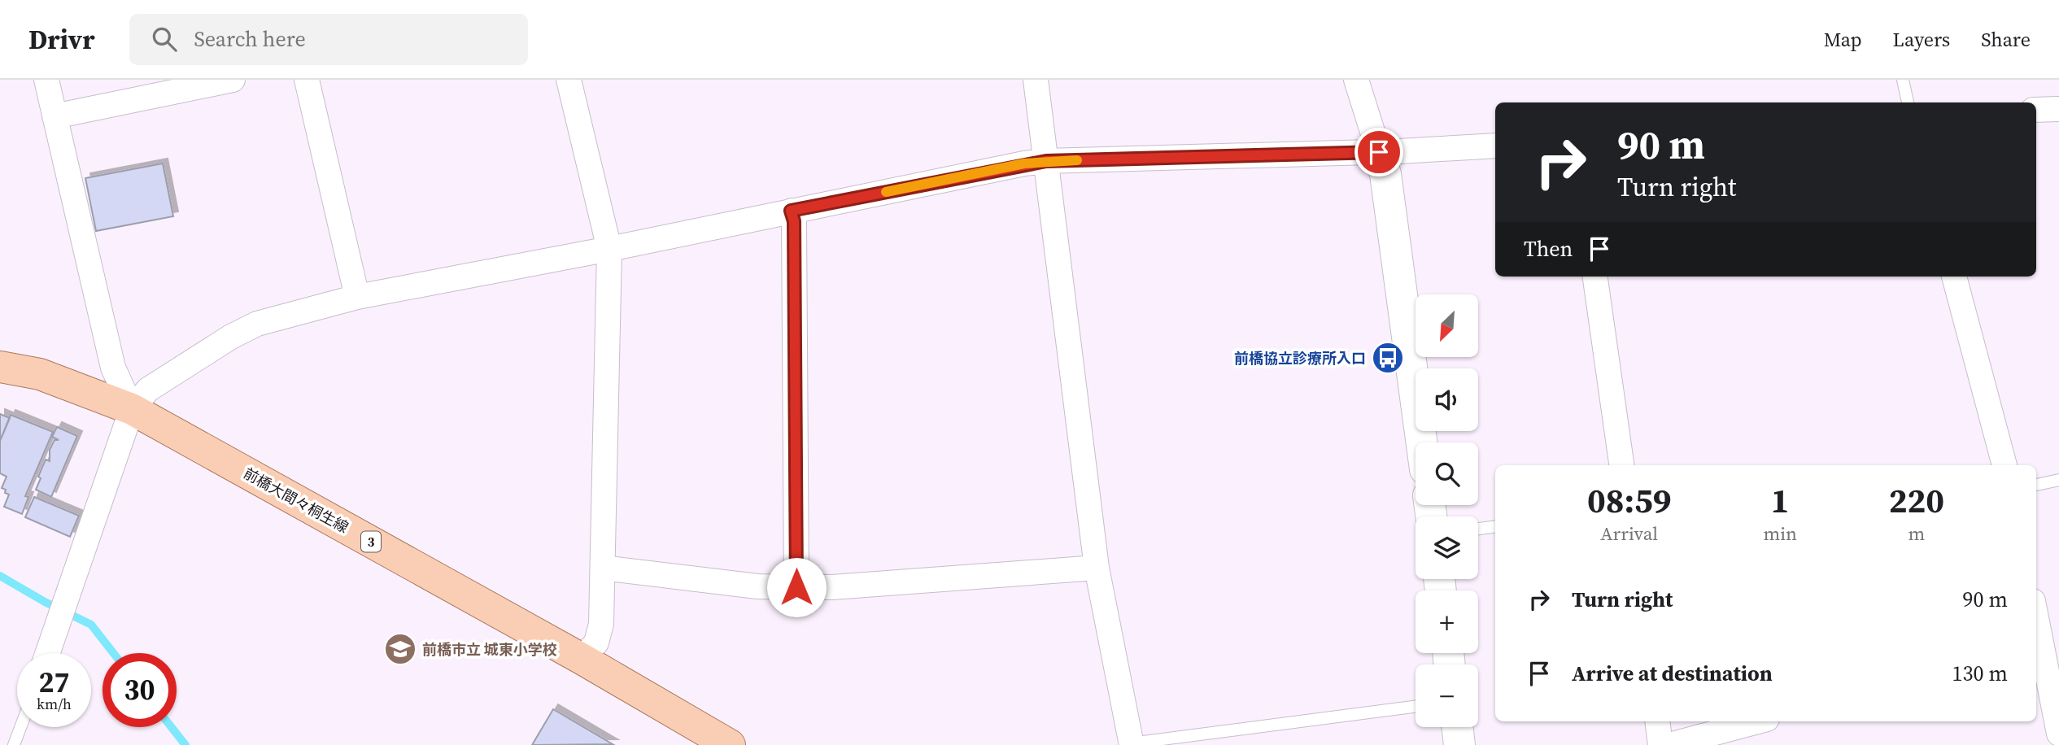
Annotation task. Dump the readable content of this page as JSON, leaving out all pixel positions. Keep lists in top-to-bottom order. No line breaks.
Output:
{"streets":{"main road":["前橋大間々桐生線","3"]},"places":{"bus stop":["前橋協立診療所入口"],"school or university":["前橋市立 城東小学校"]},"north":"bottom left","page":{"header":"Drivr","search":"Search here","nav":["Map","Layers","Share"],"turn":["90 m","Turn right"],"then":"Then","map_buttons":["+","−"],"eta":["08:59","Arrival","1","min","220","m"],"list":[{"name":"Turn right","value":"90 m"},{"name":"Arrive at destination","value":"130 m"}],"speed":"27 km/h","limit":"30"}}
